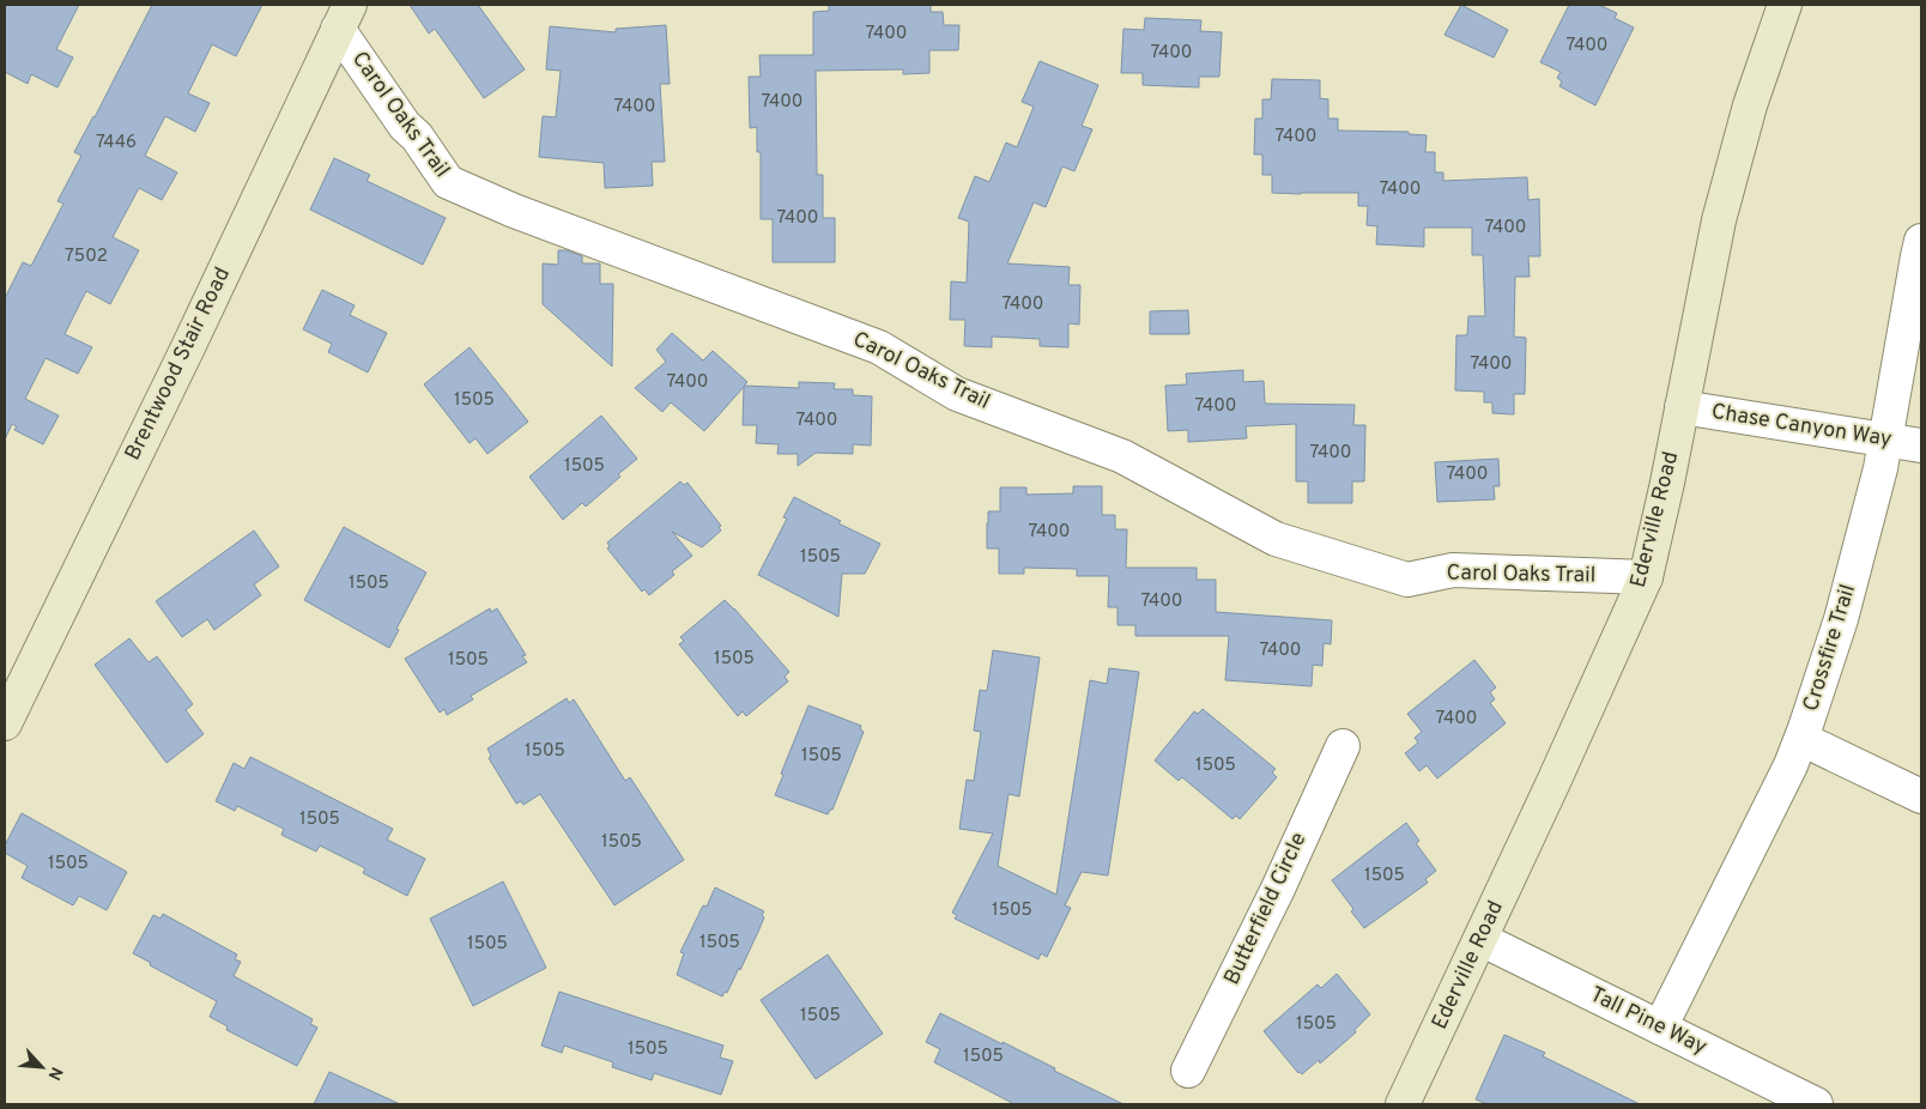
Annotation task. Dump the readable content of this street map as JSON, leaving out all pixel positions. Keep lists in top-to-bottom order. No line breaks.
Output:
{"streets":{"street":["Carol Oaks Trail","Brentwood Stair Road","Chase Canyon Way","Ederville Road","Crossfire Trail","Butterfield Circle","Tall Pine Way"]},"crossings":[["Carol Oaks Trail","Brentwood Stair Road"],["Carol Oaks Trail","Ederville Road"],["Chase Canyon Way","Ederville Road"],["Chase Canyon Way","Crossfire Trail"],["Ederville Road","Tall Pine Way"],["Crossfire Trail","Tall Pine Way"]],"house_numbers":["7400","7400","7400","7400","7400","7400","7446","7400","7400","7400","7502","7400","7400","7400","1505","7400","7400","7400","1505","7400","7400","1505","1505","7400","7400","1505","1505","7400","1505","1505","1505","1505","1505","1505","1505","1505","1505","1505","1505","1505","1505","1505"],"north":"bottom right"}
